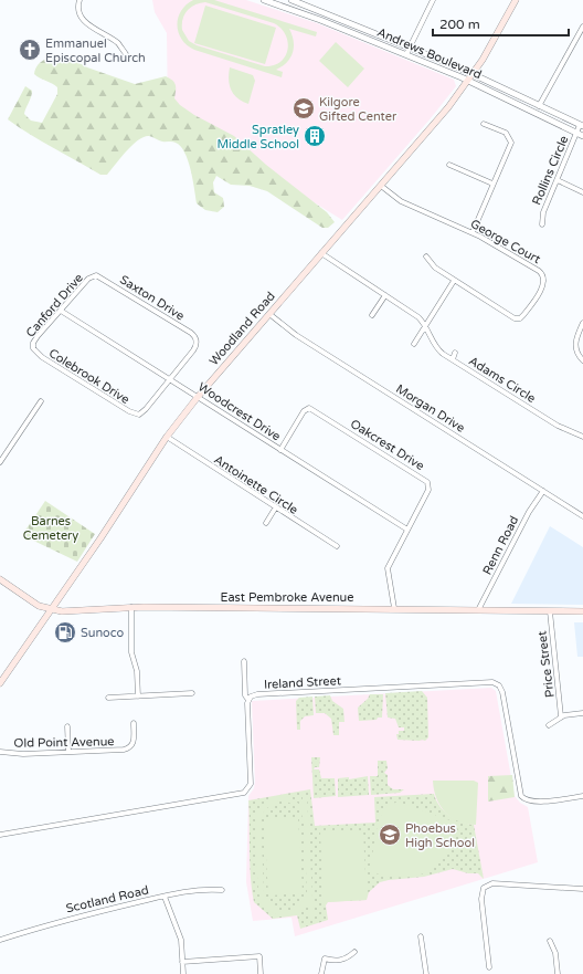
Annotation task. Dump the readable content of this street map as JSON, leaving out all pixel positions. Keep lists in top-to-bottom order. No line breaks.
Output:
{"streets":{"main road":["Woodland Road","East Pembroke Avenue"],"street":["Andrews Boulevard","Rollins Circle","George Court","Saxton Drive","Canford Drive","Colebrook Drive","Adams Circle","Morgan Drive","Woodcrest Drive","Oakcrest Drive","Antoinette Circle","Renn Road","Price Street","Ireland Street","Old Point Avenue","Scotland Road"]},"crossings":[["Andrews Boulevard","Rollins Circle"],["Andrews Boulevard","Woodland Road"],["George Court","Woodland Road"],["Saxton Drive","Canford Drive"],["Saxton Drive","Colebrook Drive"],["Saxton Drive","Woodcrest Drive"],["Canford Drive","Colebrook Drive"],["Canford Drive","Woodcrest Drive"],["Woodland Road","Adams Circle"],["Woodland Road","Morgan Drive"],["Woodland Road","Woodcrest Drive"],["Woodland Road","Antoinette Circle"],["Woodland Road","East Pembroke Avenue"],["Colebrook Drive","Woodcrest Drive"],["Morgan Drive","Renn Road"],["Woodcrest Drive","Oakcrest Drive"],["Oakcrest Drive","East Pembroke Avenue"],["Renn Road","East Pembroke Avenue"],["East Pembroke Avenue","Price Street"]],"parks":["Barnes Cemetery"],"places":{"church":["Emmanuel Episcopal Church"],"school or university":["Kilgore Gifted Center","Phoebus High School"],"building":["Spratley Middle School"],"fuel station":["Sunoco"]},"scale_bar":"200 m"}
